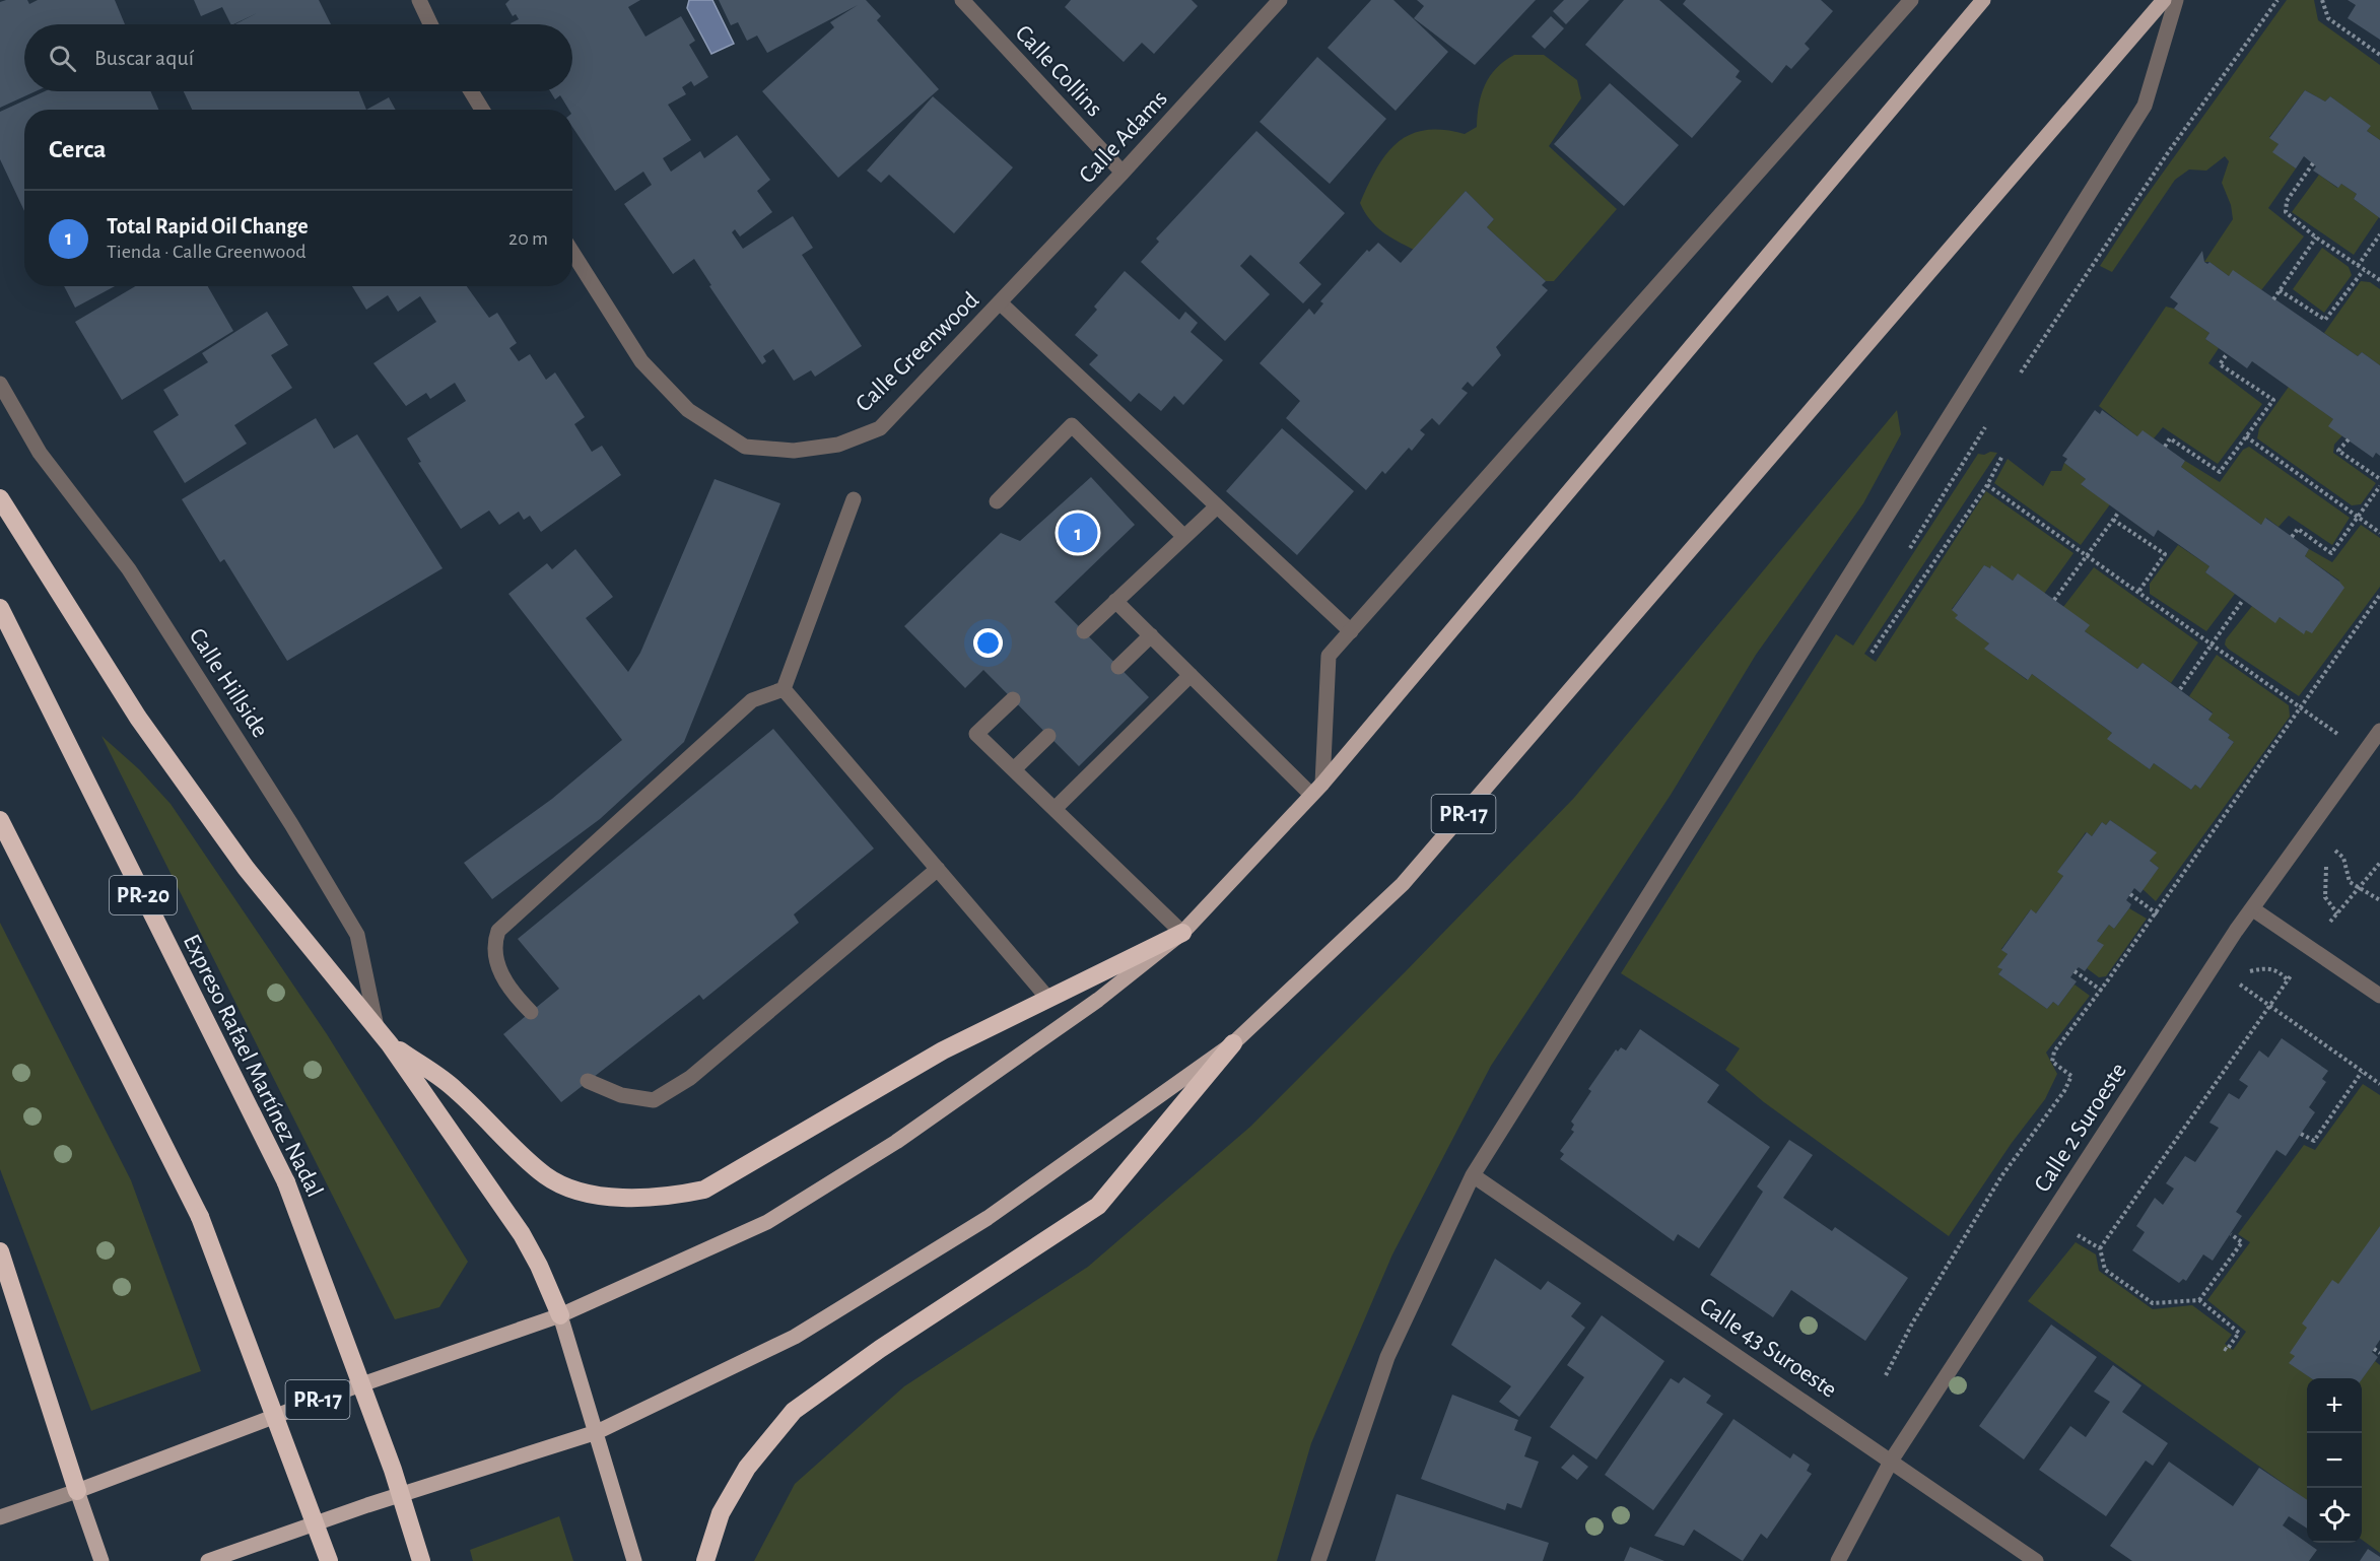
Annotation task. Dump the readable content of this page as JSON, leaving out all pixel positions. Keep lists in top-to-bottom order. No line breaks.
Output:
{"streets":{"highway":["PR-20","Expreso Rafael Martínez Nadal"],"main road":["PR-17"],"street":["Calle Collins","Calle Adams","Calle Greenwood","Calle Hillside","Calle 2 Suroeste","Calle 43 Suroeste"]},"crossings":[["Calle Collins","Calle Adams"],["Calle Adams","Calle Greenwood"],["Calle 2 Suroeste","Calle 43 Suroeste"]],"page":{"search":"Buscar aquí","heading":"Cerca","list":[{"mark":"1","name":"Total Rapid Oil Change","note":"Tienda · Calle Greenwood","value":"20 m"}],"pins":"1","map_buttons":["+","−"]}}
